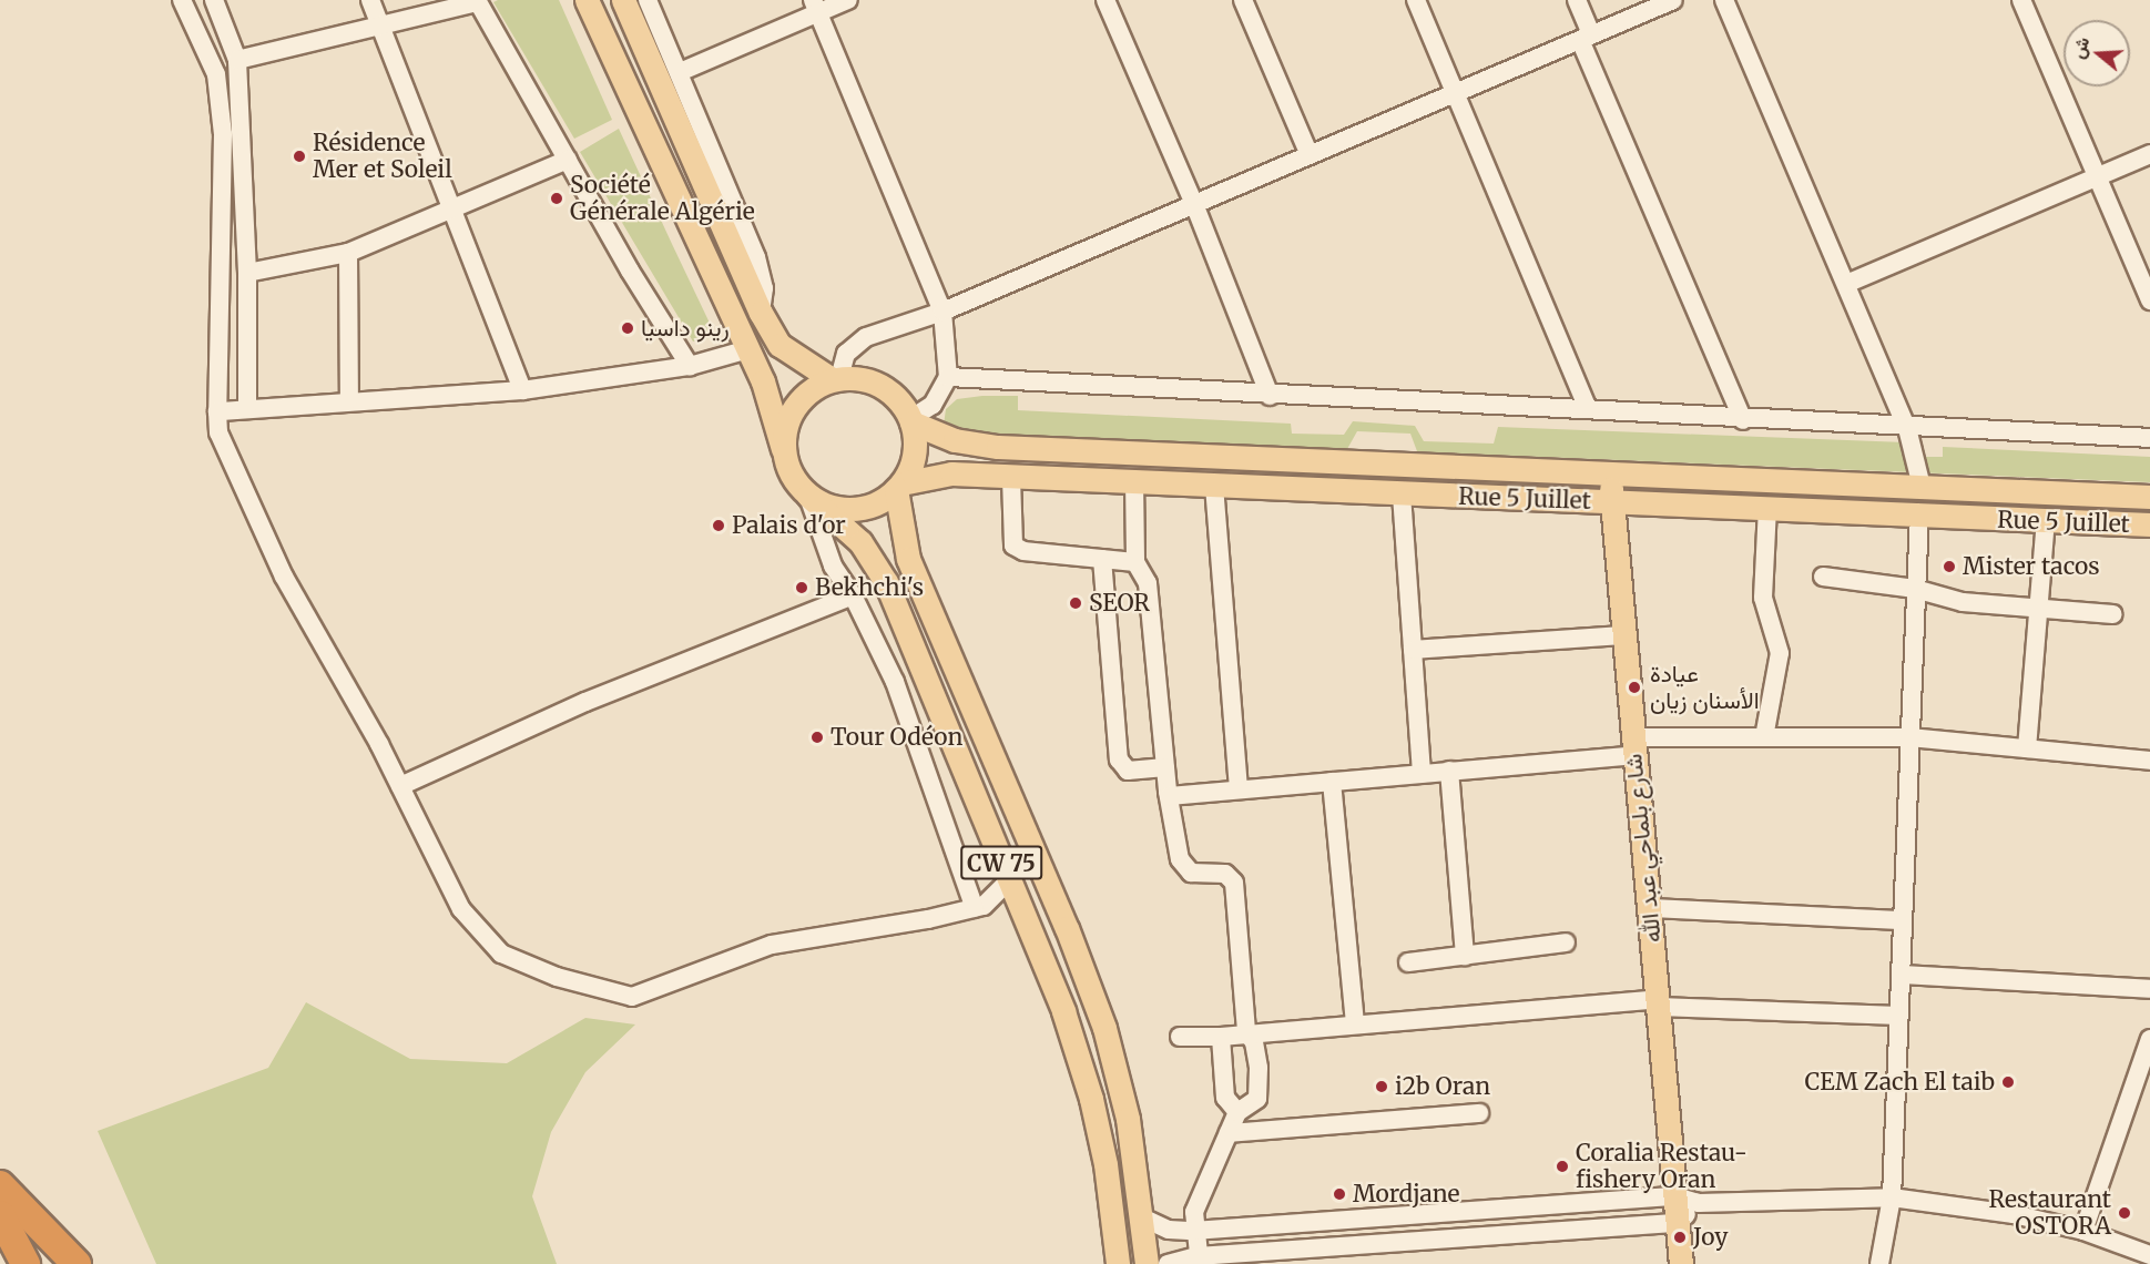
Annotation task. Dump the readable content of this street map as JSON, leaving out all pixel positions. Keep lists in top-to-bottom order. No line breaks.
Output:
{"streets":{"main road":["Rue 5 Juillet","شارع بلماحي عبد الله","CW 75"]},"crossings":[["Rue 5 Juillet","شارع بلماحي عبد الله"],["Rue 5 Juillet","CW 75"]],"places":["Résidence Mer et Soleil","Société Générale Algérie","رينو داسيا","Palais d'or","Mister tacos","Bekhchi's","SEOR","عيادة الأسنان زيان","Tour Odéon","CEM Zach El taib","i2b Oran","Coralia Restau- fishery Oran","Mordjane","Restaurant OSTORA","Joy"],"north":"left"}
